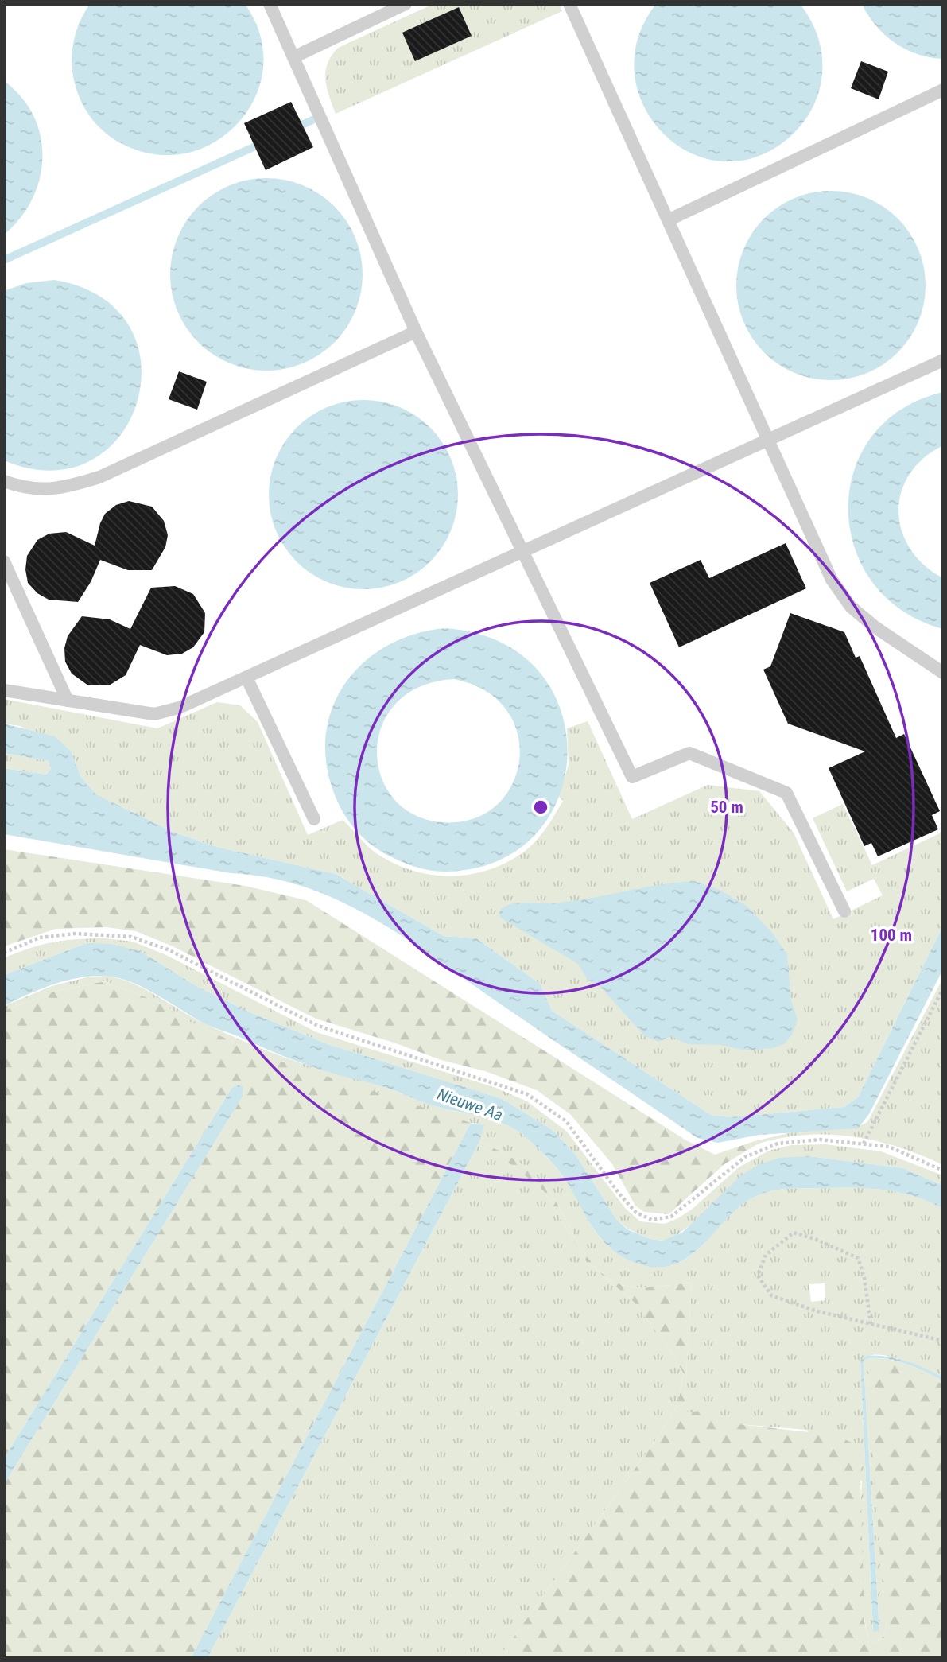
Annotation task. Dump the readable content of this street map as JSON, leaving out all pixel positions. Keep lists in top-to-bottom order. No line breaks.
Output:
{"water":["Nieuwe Aa"],"rings":["50 m","100 m"]}
